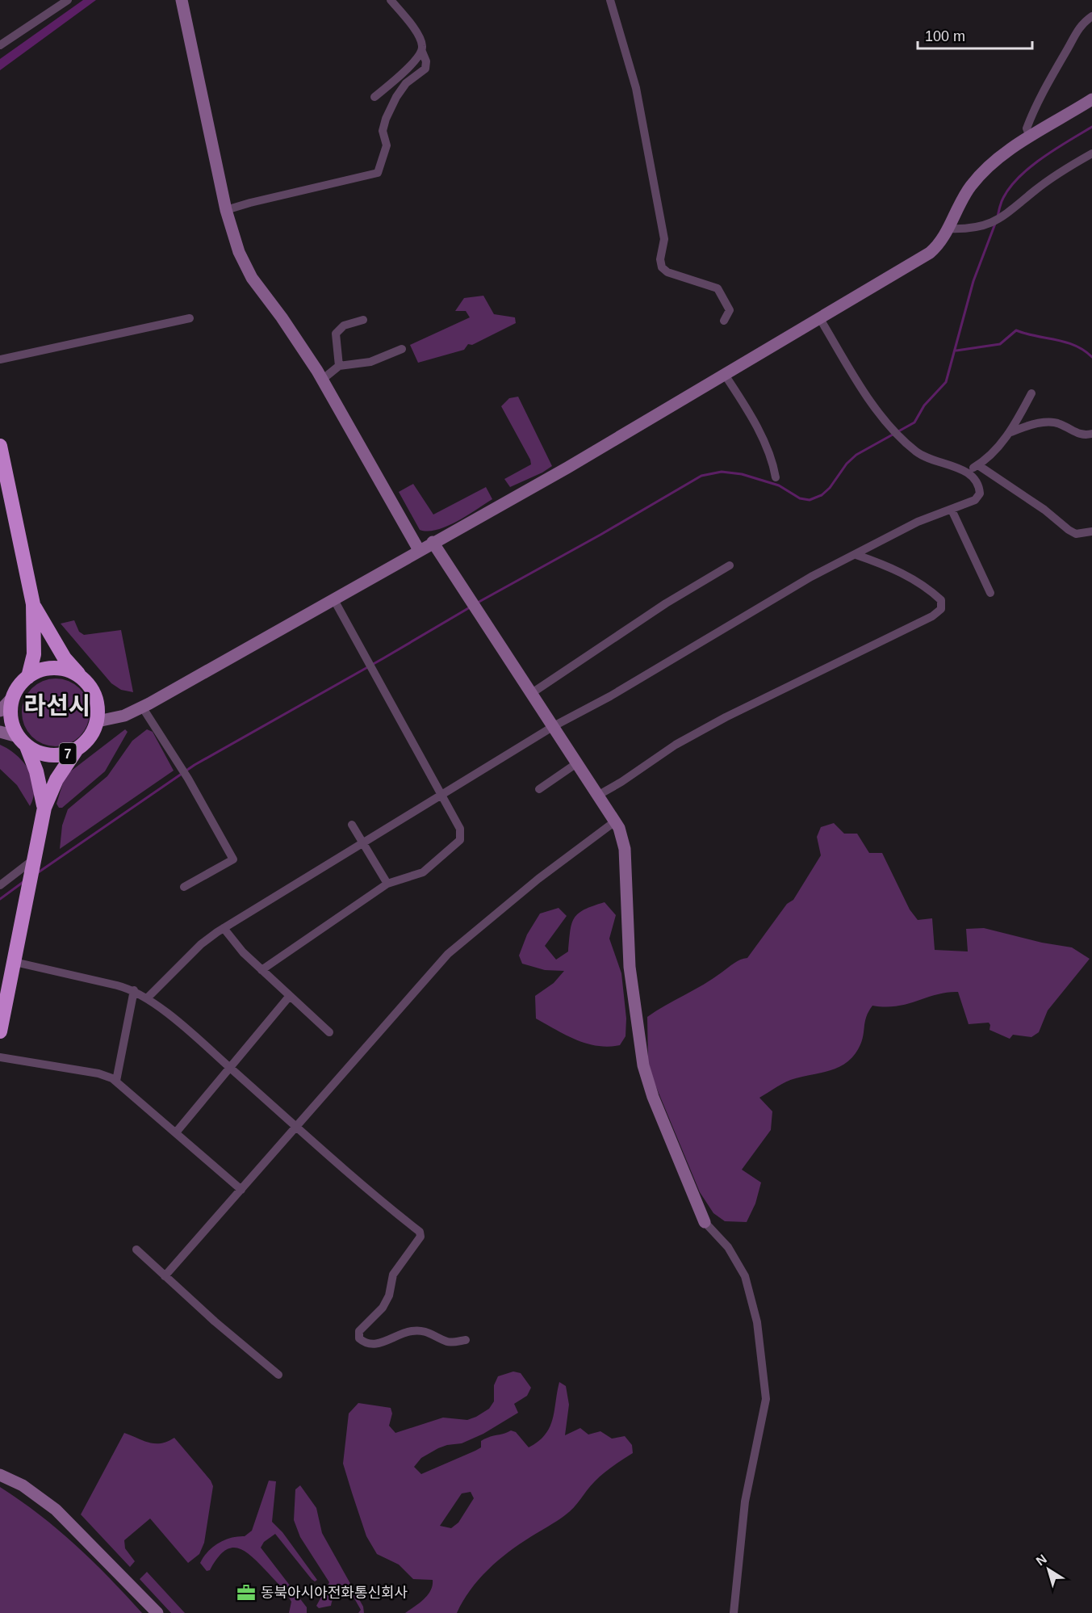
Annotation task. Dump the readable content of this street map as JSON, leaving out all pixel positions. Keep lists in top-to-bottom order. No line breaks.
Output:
{"streets":{"highway":["7"]},"districts":["라선시"],"places":{"office":["동북아시아전화통신회사"]},"scale_bar":"100 m","north":"top left"}
